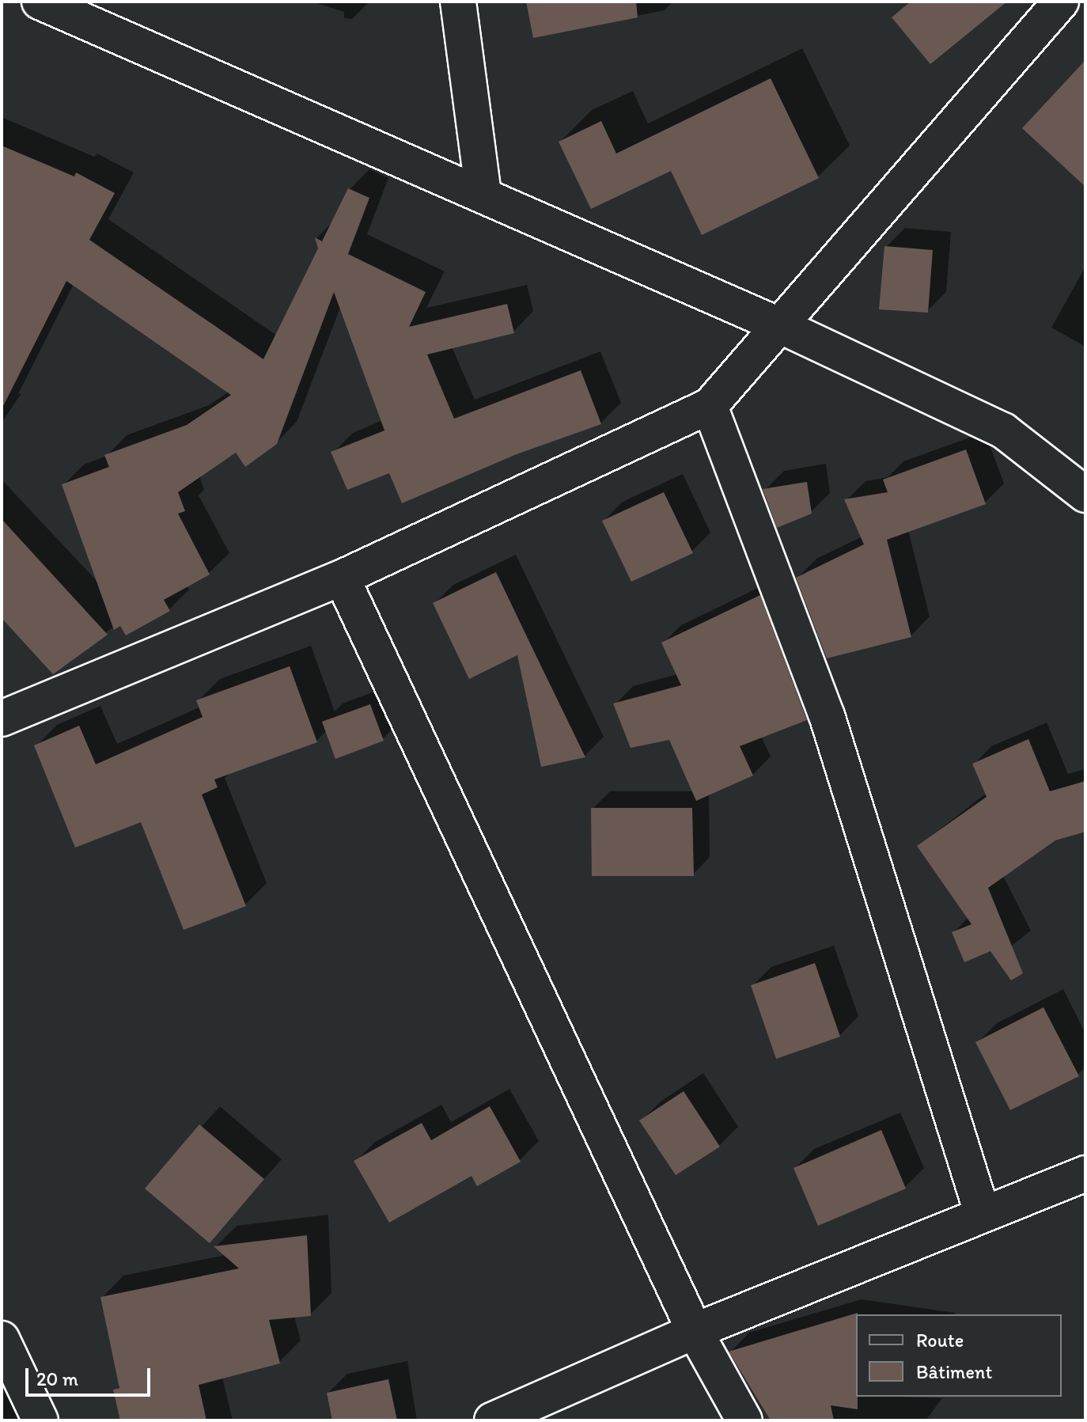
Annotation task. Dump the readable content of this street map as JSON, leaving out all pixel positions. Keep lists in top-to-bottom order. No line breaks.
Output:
{"legend":["Route","Bâtiment"],"scale_bar":"20 m"}
